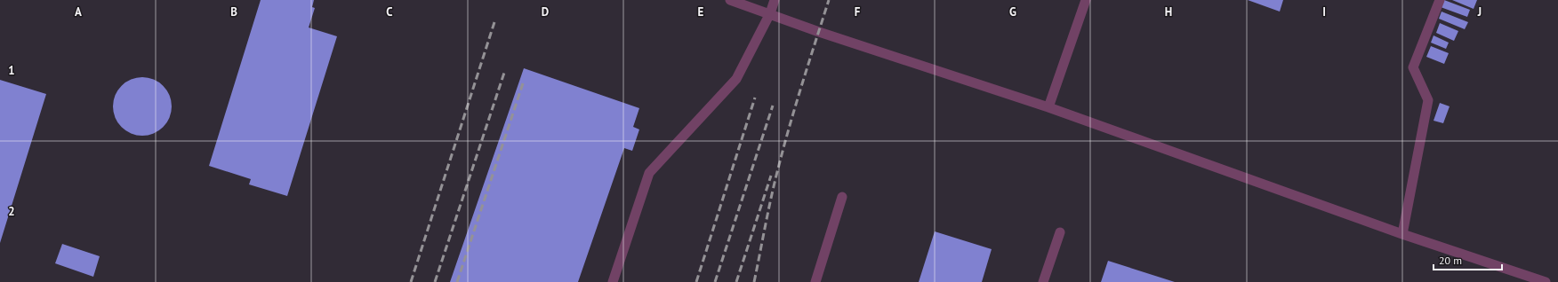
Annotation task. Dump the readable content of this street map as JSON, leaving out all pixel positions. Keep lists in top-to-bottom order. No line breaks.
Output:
{"scale_bar":"20 m","grid":{"columns":["A","B","C","D","E","F","G","H","I","J"],"rows":["1","2"]}}
